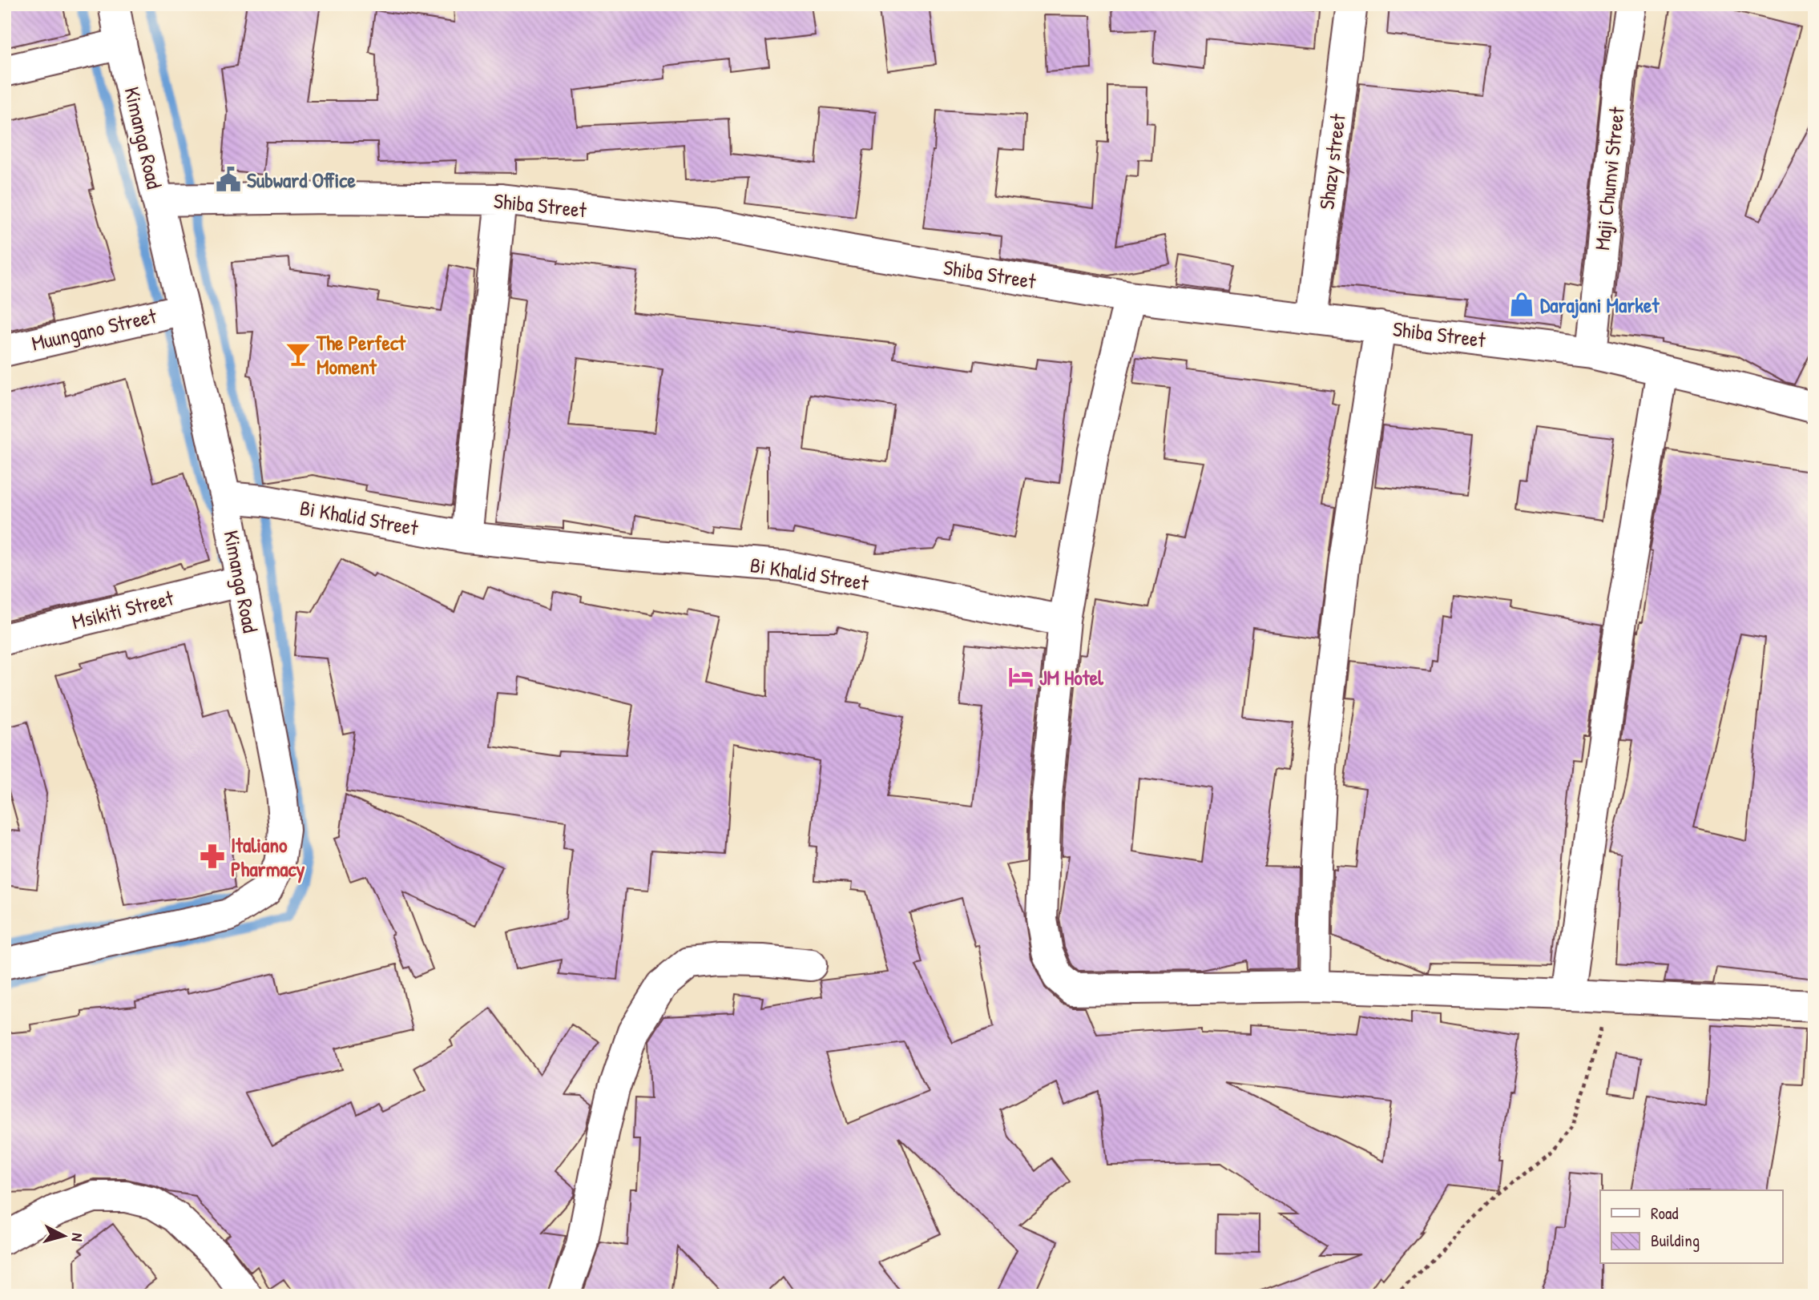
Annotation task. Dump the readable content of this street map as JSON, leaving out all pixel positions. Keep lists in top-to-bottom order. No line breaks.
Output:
{"streets":{"street":["Kimanga Road","Shazy street","Maji Chumvi Street","Shiba Street","Muungano Street","Bi Khalid Street","Msikiti Street"]},"crossings":[["Kimanga Road","Shiba Street"],["Kimanga Road","Muungano Street"],["Kimanga Road","Bi Khalid Street"],["Kimanga Road","Msikiti Street"],["Shazy street","Shiba Street"],["Maji Chumvi Street","Shiba Street"]],"places":{"public building":["Subward Office"],"shop":["Darajani Market"],"bar":["The Perfect Moment"],"hotel":["JM Hotel"],"pharmacy":["Italiano Pharmacy"]},"legend":["Road","Building"],"north":"right"}
